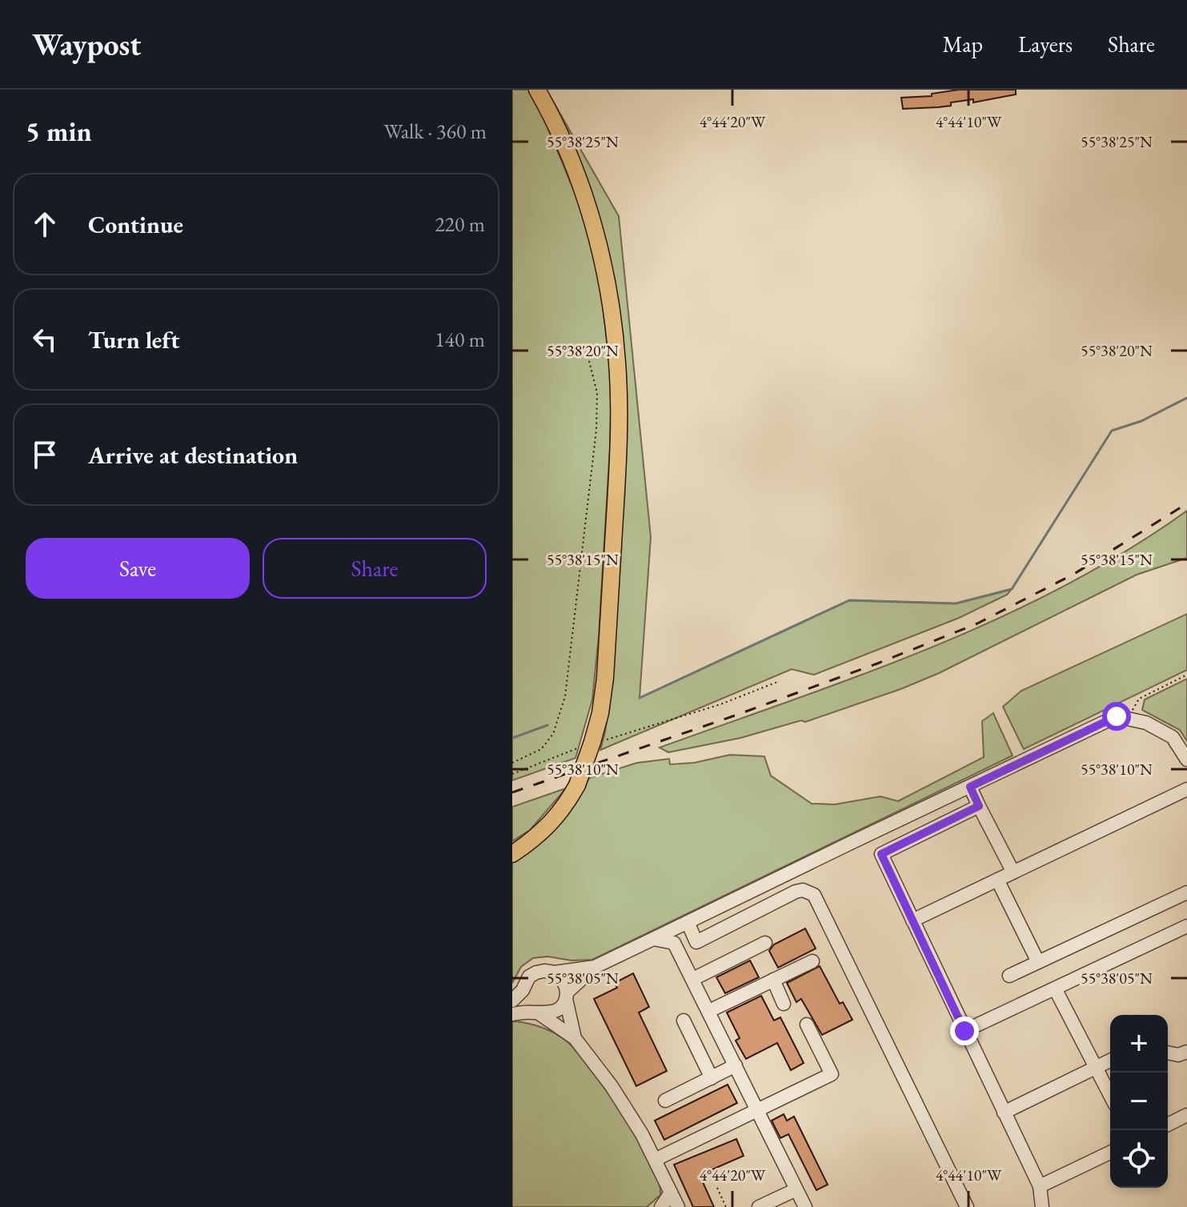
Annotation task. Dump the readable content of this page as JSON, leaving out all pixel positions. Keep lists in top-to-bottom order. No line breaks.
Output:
{"page":{"header":"Waypost","nav":["Map","Layers","Share"],"heading":["5 min","Walk · 360 m"],"list":[["Continue","220 m"],["Turn left","140 m"],"Arrive at destination"],"buttons":["Save","Share"],"map_buttons":["+","−"]},"coordinates":["4°44'20\"W","4°44'10\"W","55°38'25\"N","55°38'20\"N","55°38'15\"N","55°38'10\"N","55°38'05\"N"]}
